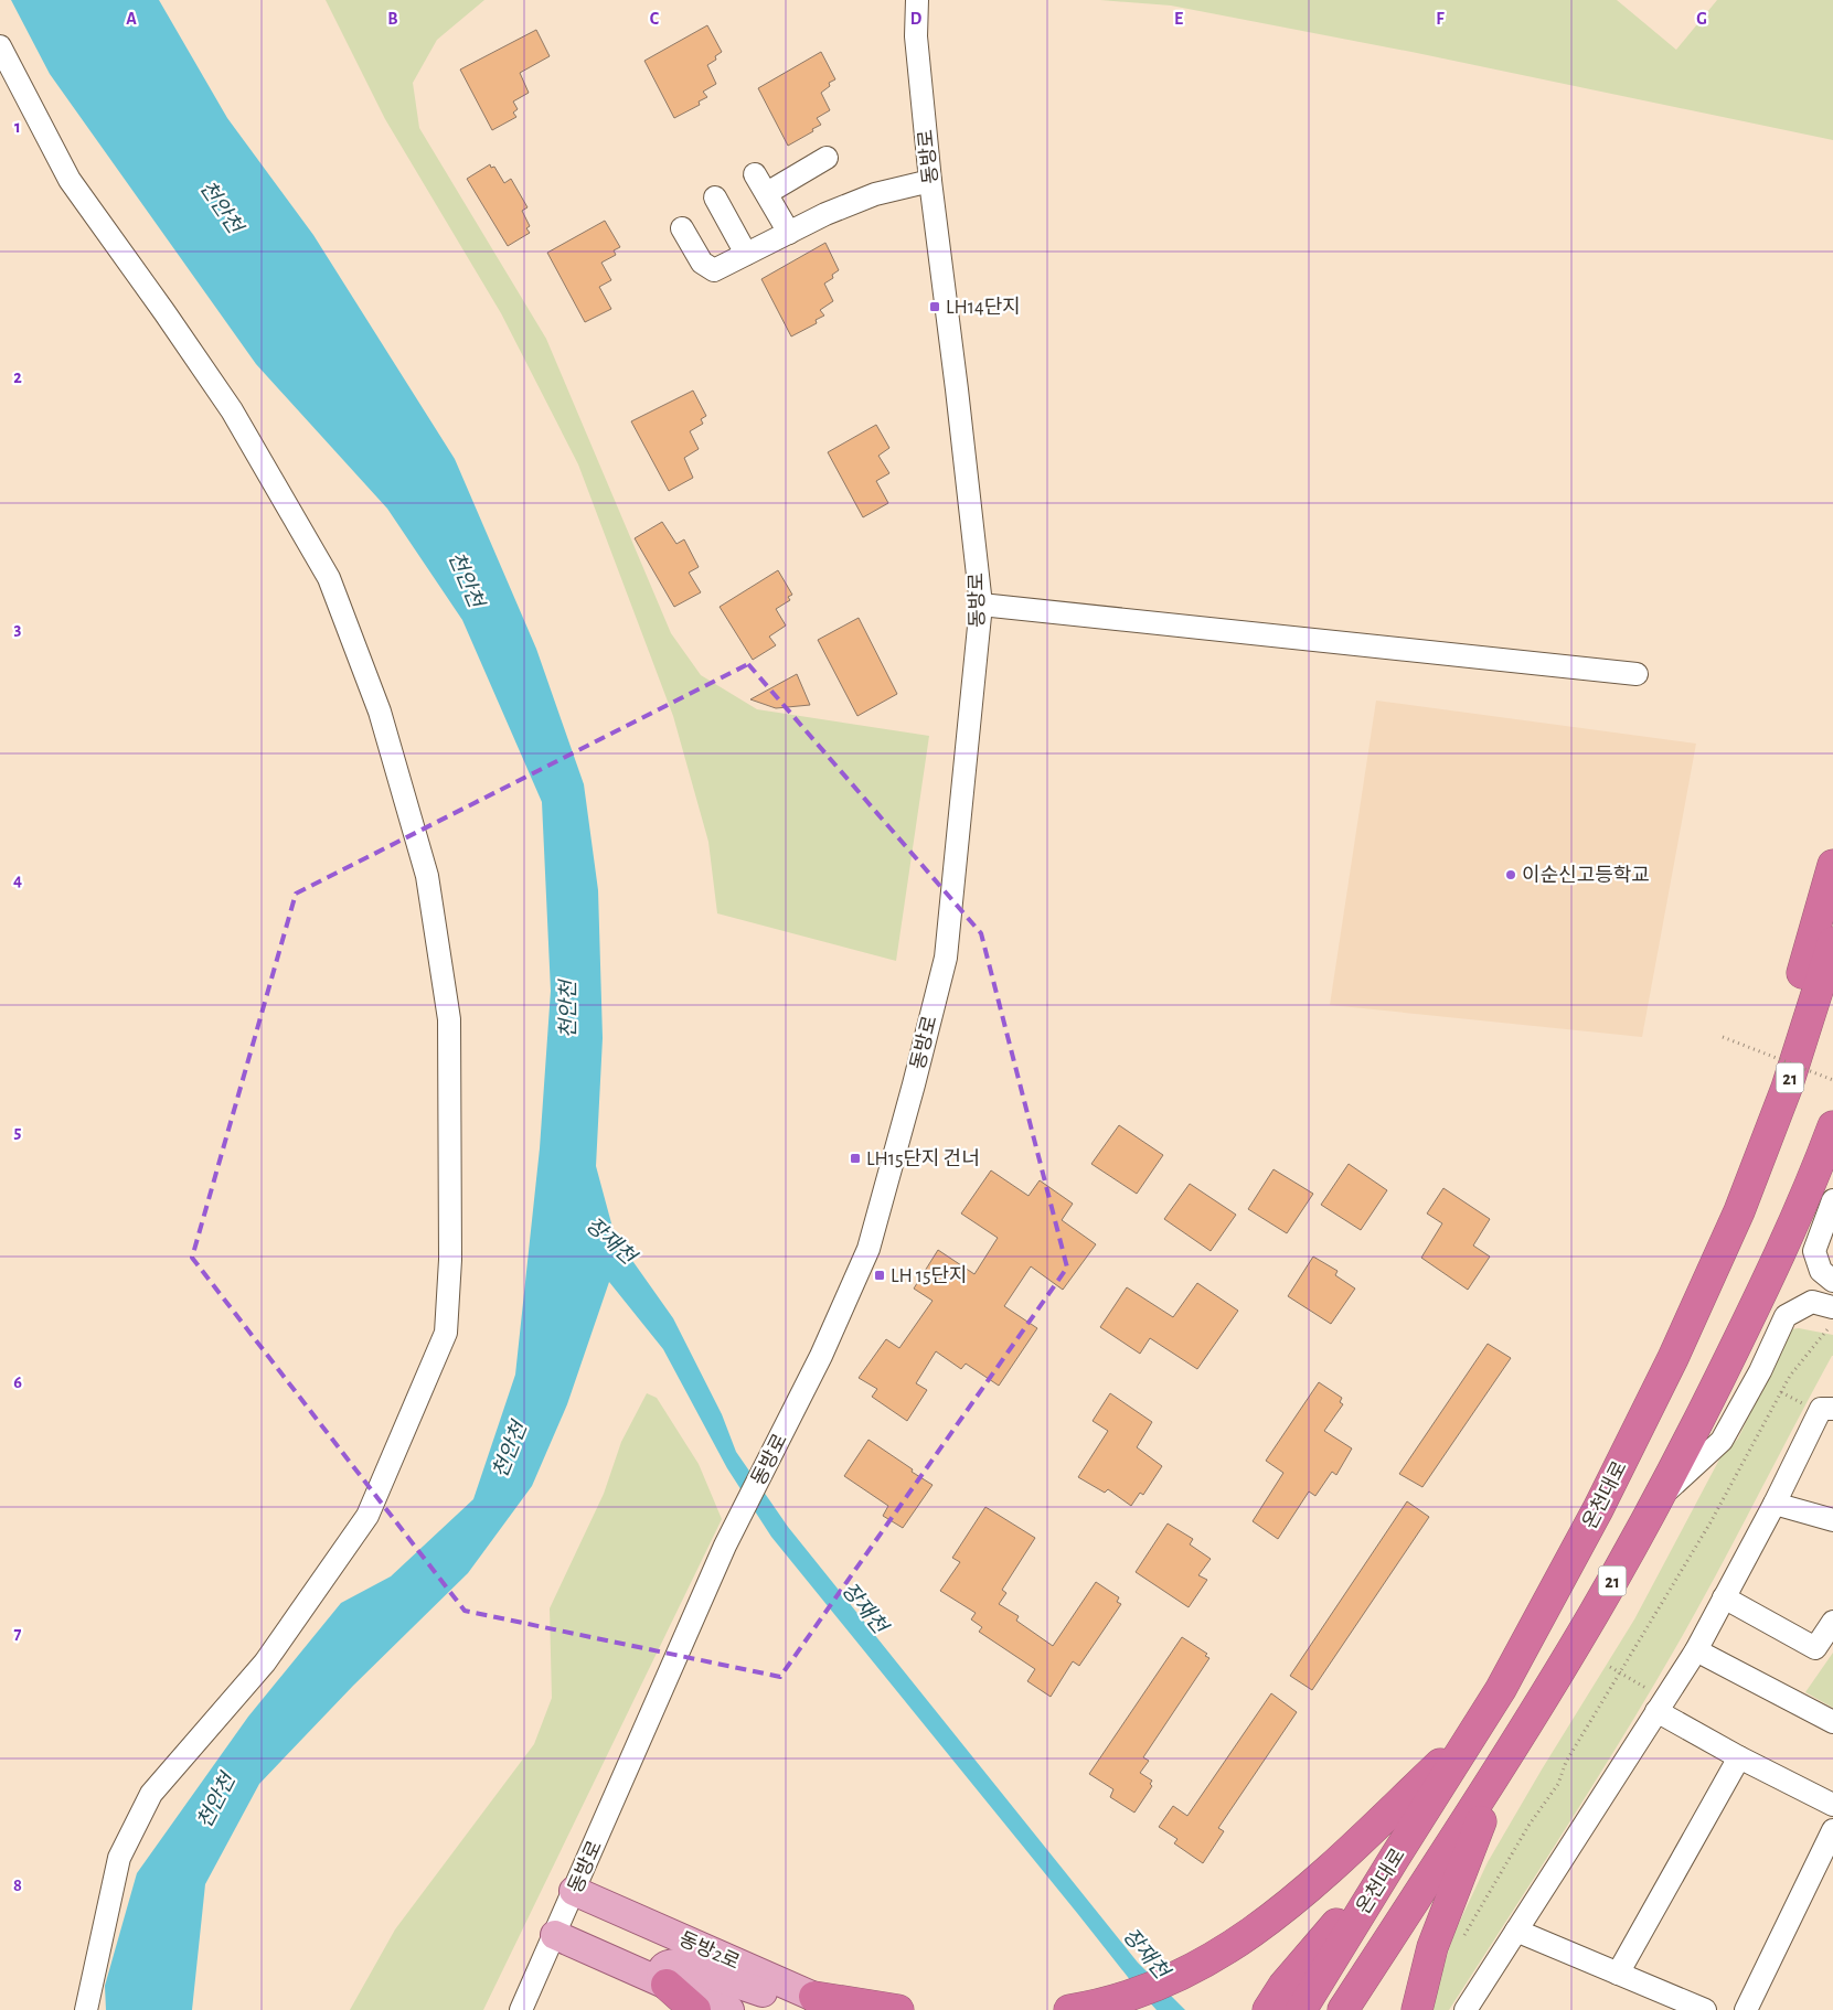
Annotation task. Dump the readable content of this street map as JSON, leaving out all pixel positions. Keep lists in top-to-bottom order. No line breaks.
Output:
{"streets":{"highway":["21","온천대로"],"main road":["동방2로"],"street":["동방로"]},"crossings":[["동방로","동방2로"]],"water":["천안천","장재천"],"places":{"transit":["LH14단지","LH15단지 건너","LH 15단지"],"other":["이순신고등학교"]},"grid":{"columns":["A","B","C","D","E","F","G"],"rows":["1","2","3","4","5","6","7","8"]}}
